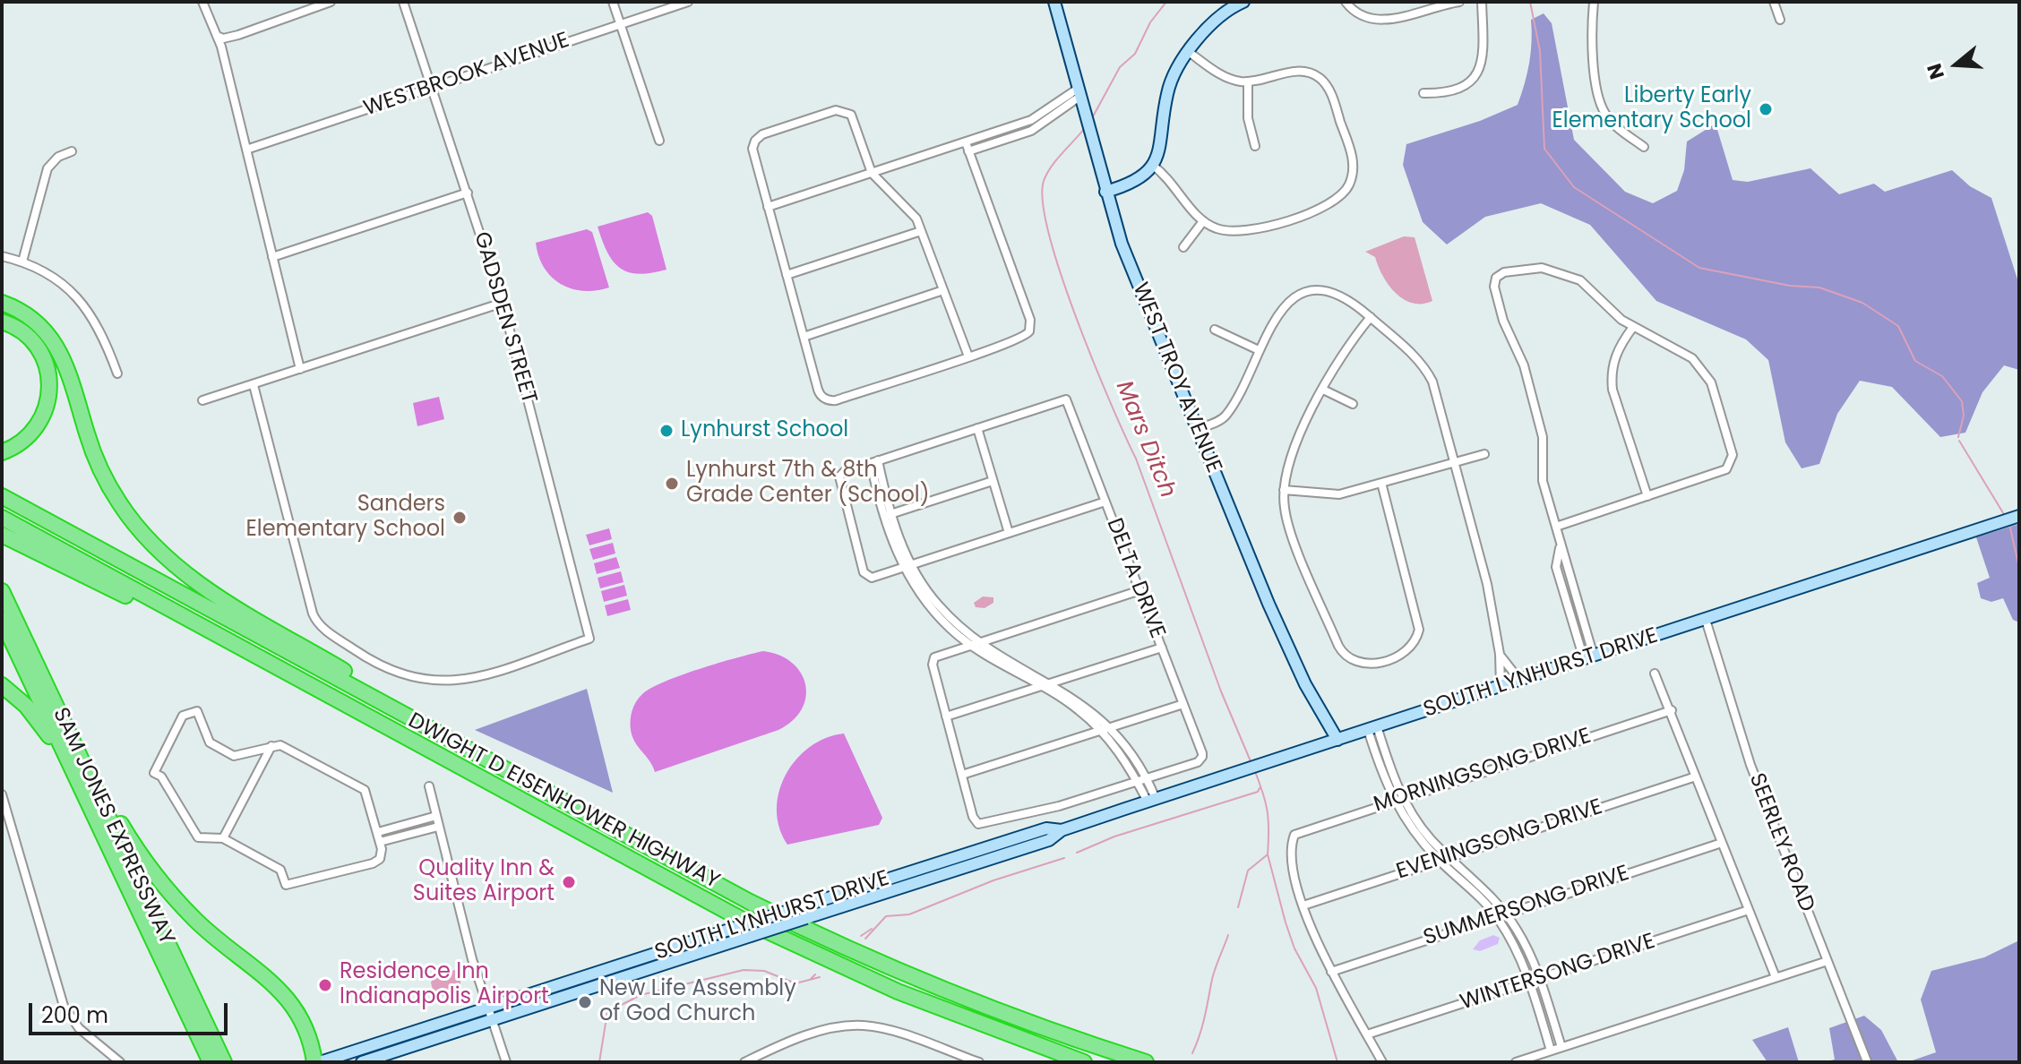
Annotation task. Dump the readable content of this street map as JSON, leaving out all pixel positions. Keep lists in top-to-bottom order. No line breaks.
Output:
{"streets":{"highway":["DWIGHT D EISENHOWER HIGHWAY","SAM JONES EXPRESSWAY"],"main road":["WEST TROY AVENUE","SOUTH LYNHURST DRIVE"],"street":["WESTBROOK AVENUE","GADSDEN STREET","DELTA DRIVE","MORNINGSONG DRIVE","EVENINGSONG DRIVE","SEERLEY ROAD","SUMMERSONG DRIVE","WINTERSONG DRIVE"]},"crossings":[["WESTBROOK AVENUE","GADSDEN STREET"],["WEST TROY AVENUE","SOUTH LYNHURST DRIVE"],["SOUTH LYNHURST DRIVE","SEERLEY ROAD"],["MORNINGSONG DRIVE","EVENINGSONG DRIVE"]],"water":["Mars Ditch"],"places":["Liberty Early Elementary School","Lynhurst School","Lynhurst 7th & 8th Grade Center (School)","Sanders Elementary School","Quality Inn & Suites Airport","Residence Inn Indianapolis Airport","New Life Assembly of God Church"],"scale_bar":"200 m","north":"left"}
